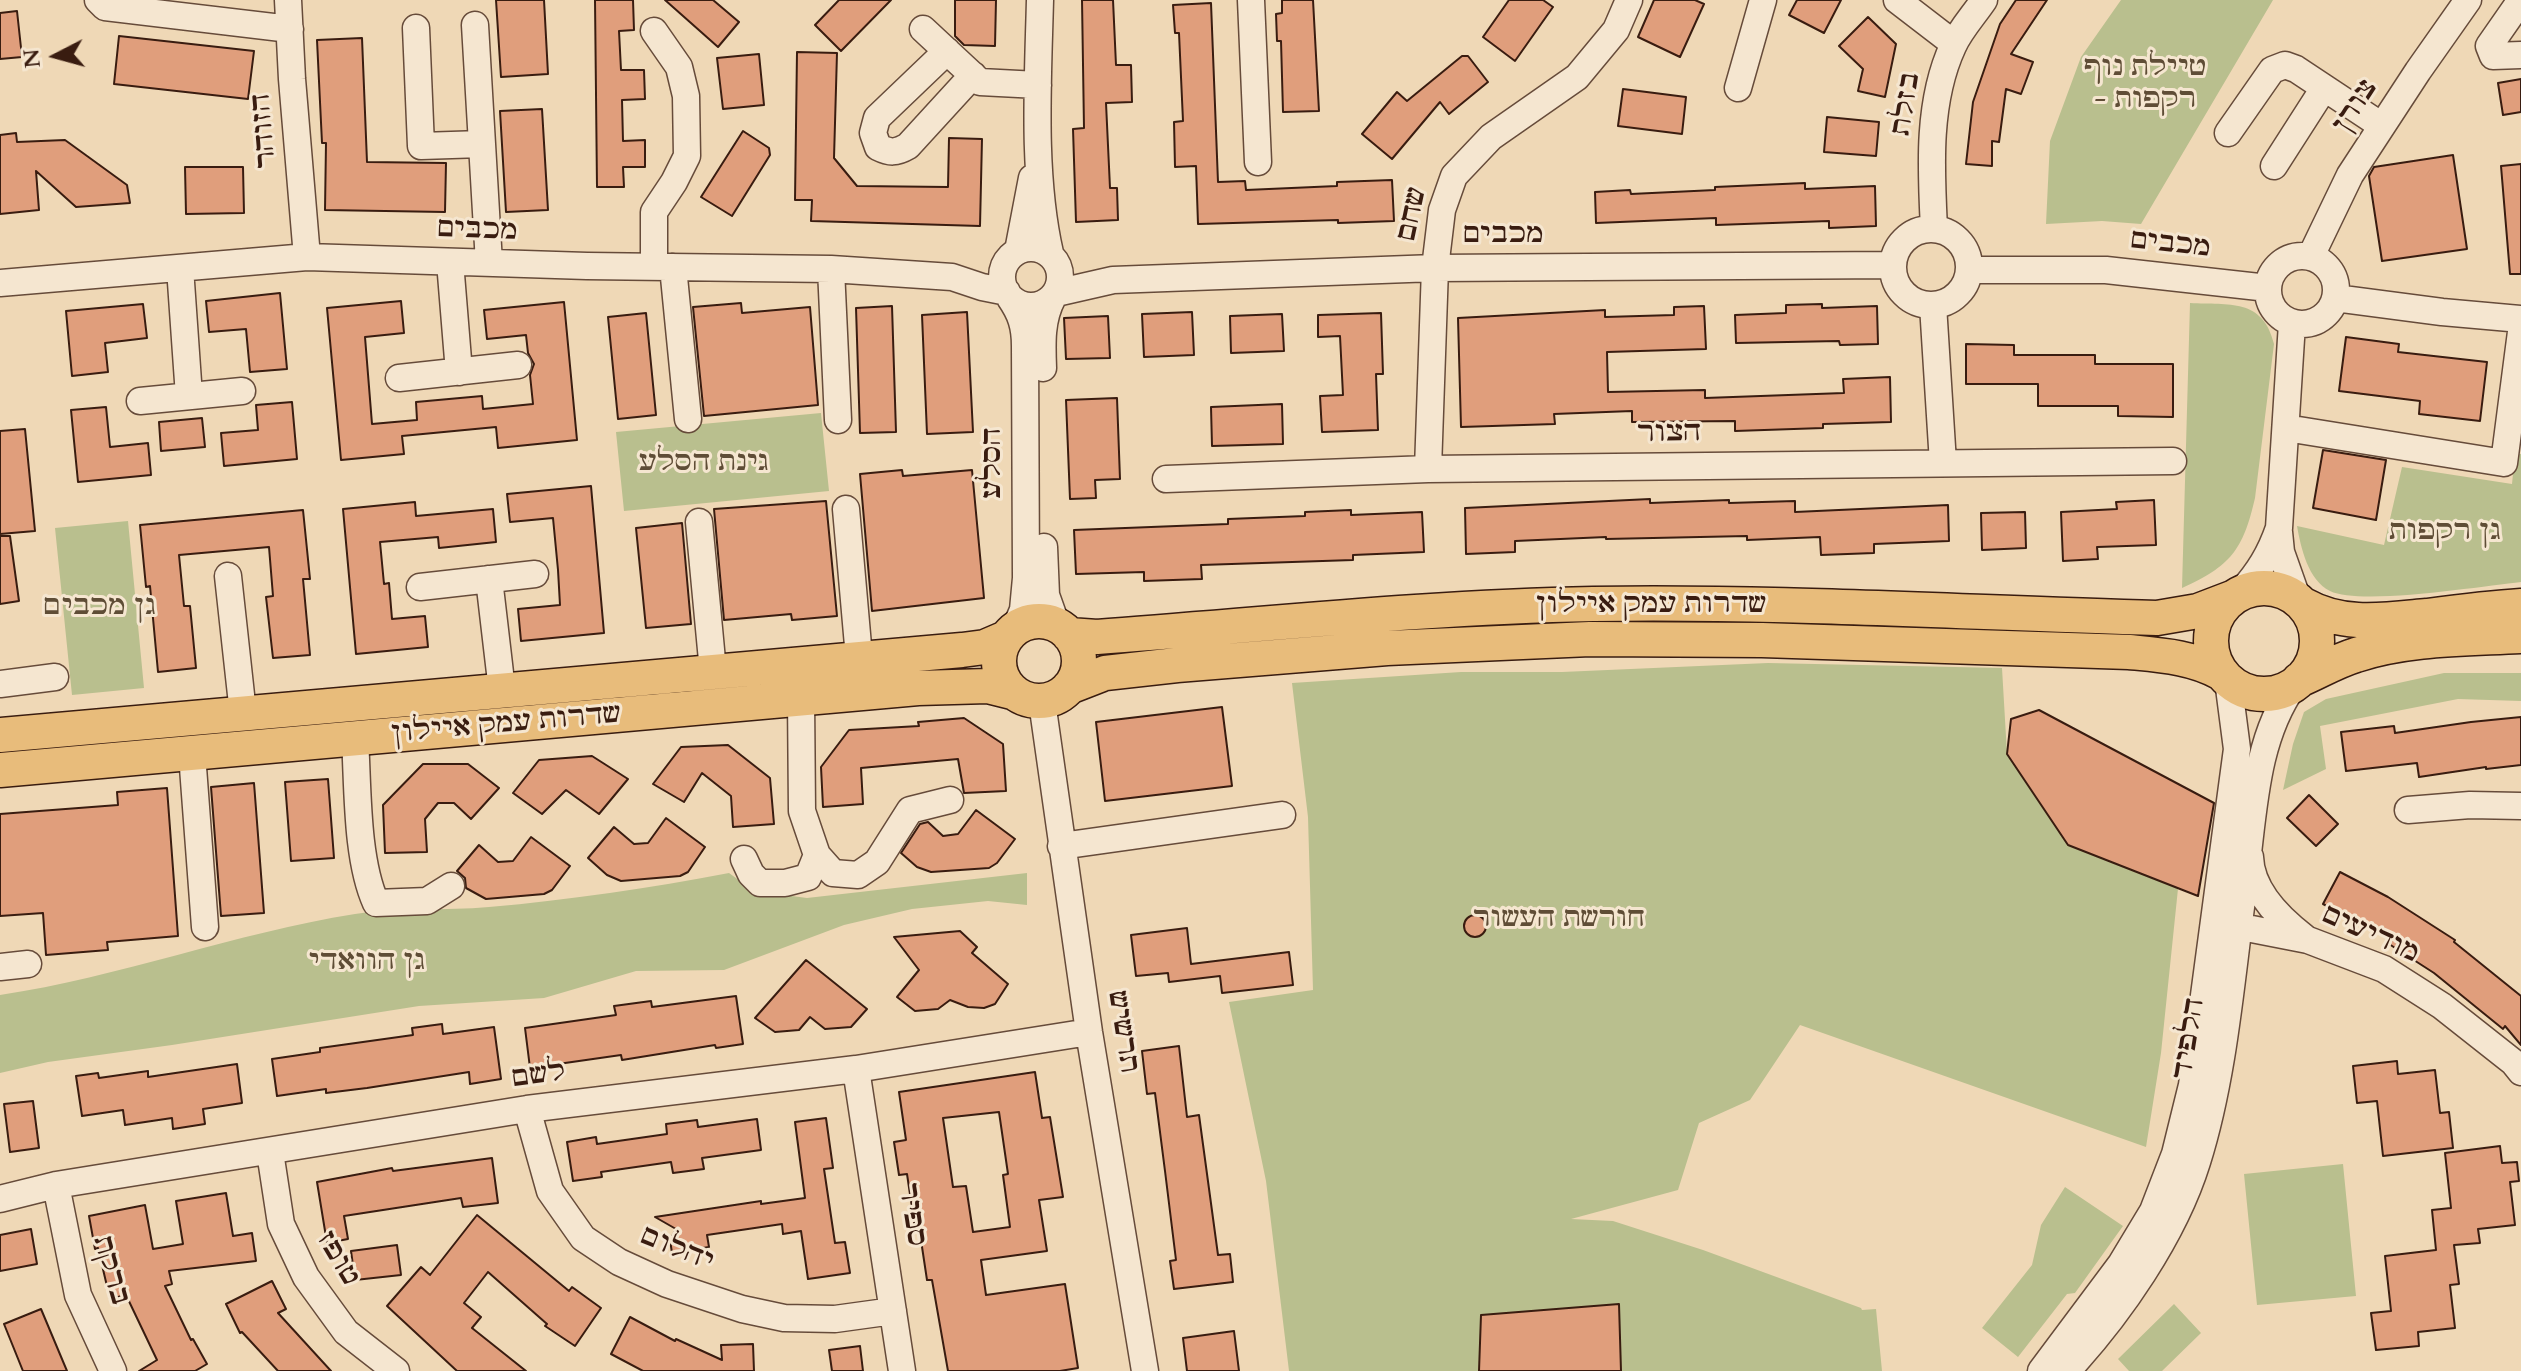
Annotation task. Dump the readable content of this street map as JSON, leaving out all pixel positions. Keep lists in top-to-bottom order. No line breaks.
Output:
{"streets":{"main road":["שדרות עמק איילון"],"street":["בזלת","צורן","הזוהר","שחם","מכבים","הצור","הסלע","מודיעים","תרשיש","הלפיד","לשם","ספיר","יהלום","טופז","ברקת"]},"crossings":[["בזלת","מכבים"],["צורן","מכבים"],["הזוהר","מכבים"],["שחם","מכבים"],["שחם","הצור"],["מכבים","הסלע"],["הסלע","שדרות עמק איילון"],["הסלע","תרשיש"],["שדרות עמק איילון","תרשיש"],["שדרות עמק איילון","הלפיד"],["מודיעים","הלפיד"],["תרשיש","לשם"],["לשם","ספיר"],["לשם","יהלום"],["לשם","טופז"],["לשם","ברקת"],["ספיר","יהלום"]],"parks":["טיילת נוף - רקפות","גינת הסלע","גן רקפות","גן מכבים","חורשת העשור","גן הוואדי"],"north":"left"}
